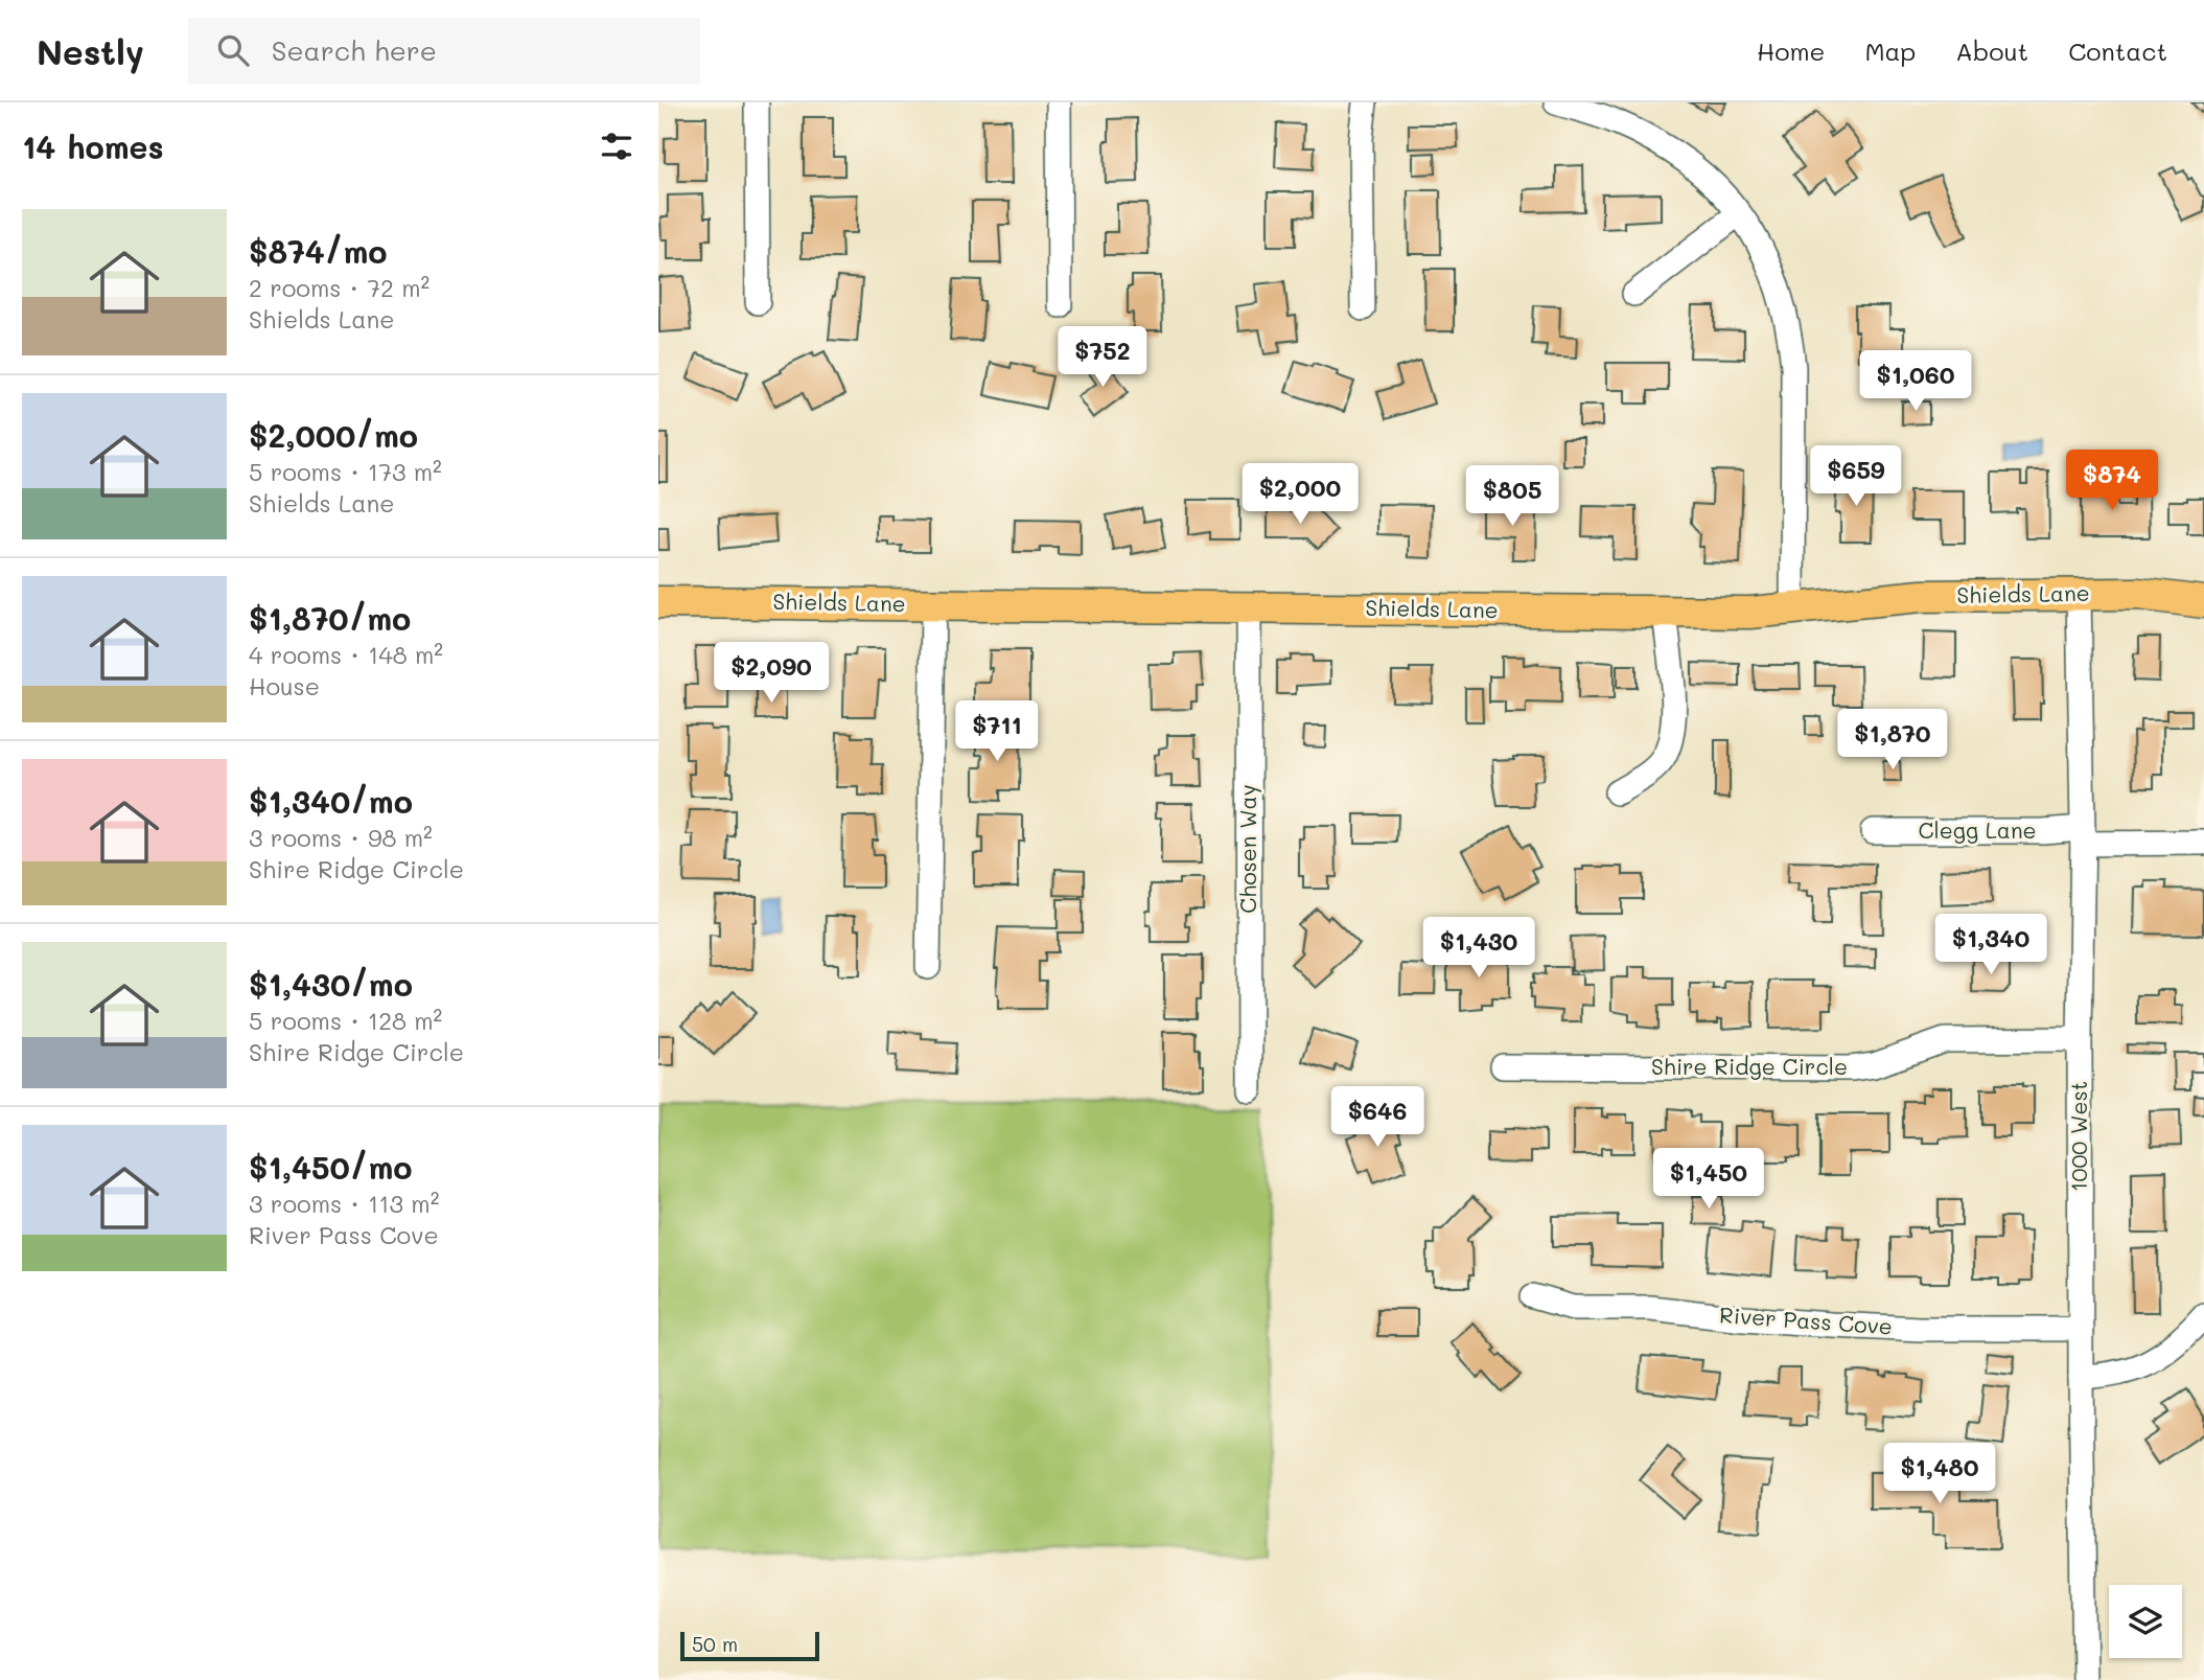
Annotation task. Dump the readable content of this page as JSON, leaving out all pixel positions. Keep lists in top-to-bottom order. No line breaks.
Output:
{"streets":{"main road":["Shields Lane"],"street":["Clegg Lane","Chosen Way","Shire Ridge Circle","1000 West","River Pass Cove"]},"crossings":[["Shields Lane","Chosen Way"],["Shields Lane","1000 West"],["Clegg Lane","1000 West"],["Shire Ridge Circle","1000 West"],["1000 West","River Pass Cove"]],"scale_bar":"50 m","page":{"header":"Nestly","search":"Search here","nav":["Home","Map","About","Contact"],"heading":"14 homes","list":[{"name":"$874/mo","note":"2 rooms · 72 m² · Shields Lane"},{"name":"$2,000/mo","note":"5 rooms · 173 m² · Shields Lane"},{"name":"$1,870/mo","note":"4 rooms · 148 m² · House"},{"name":"$1,340/mo","note":"3 rooms · 98 m² · Shire Ridge Circle"},{"name":"$1,430/mo","note":"5 rooms · 128 m² · Shire Ridge Circle"},{"name":"$1,450/mo","note":"3 rooms · 113 m² · River Pass Cove"}],"price":["$752","$1,060","$659","$874","$2,000","$805","$2,090","$711","$1,870","$1,340","$1,430","$646","$1,450","$1,480"],"scale":"50 m"}}
